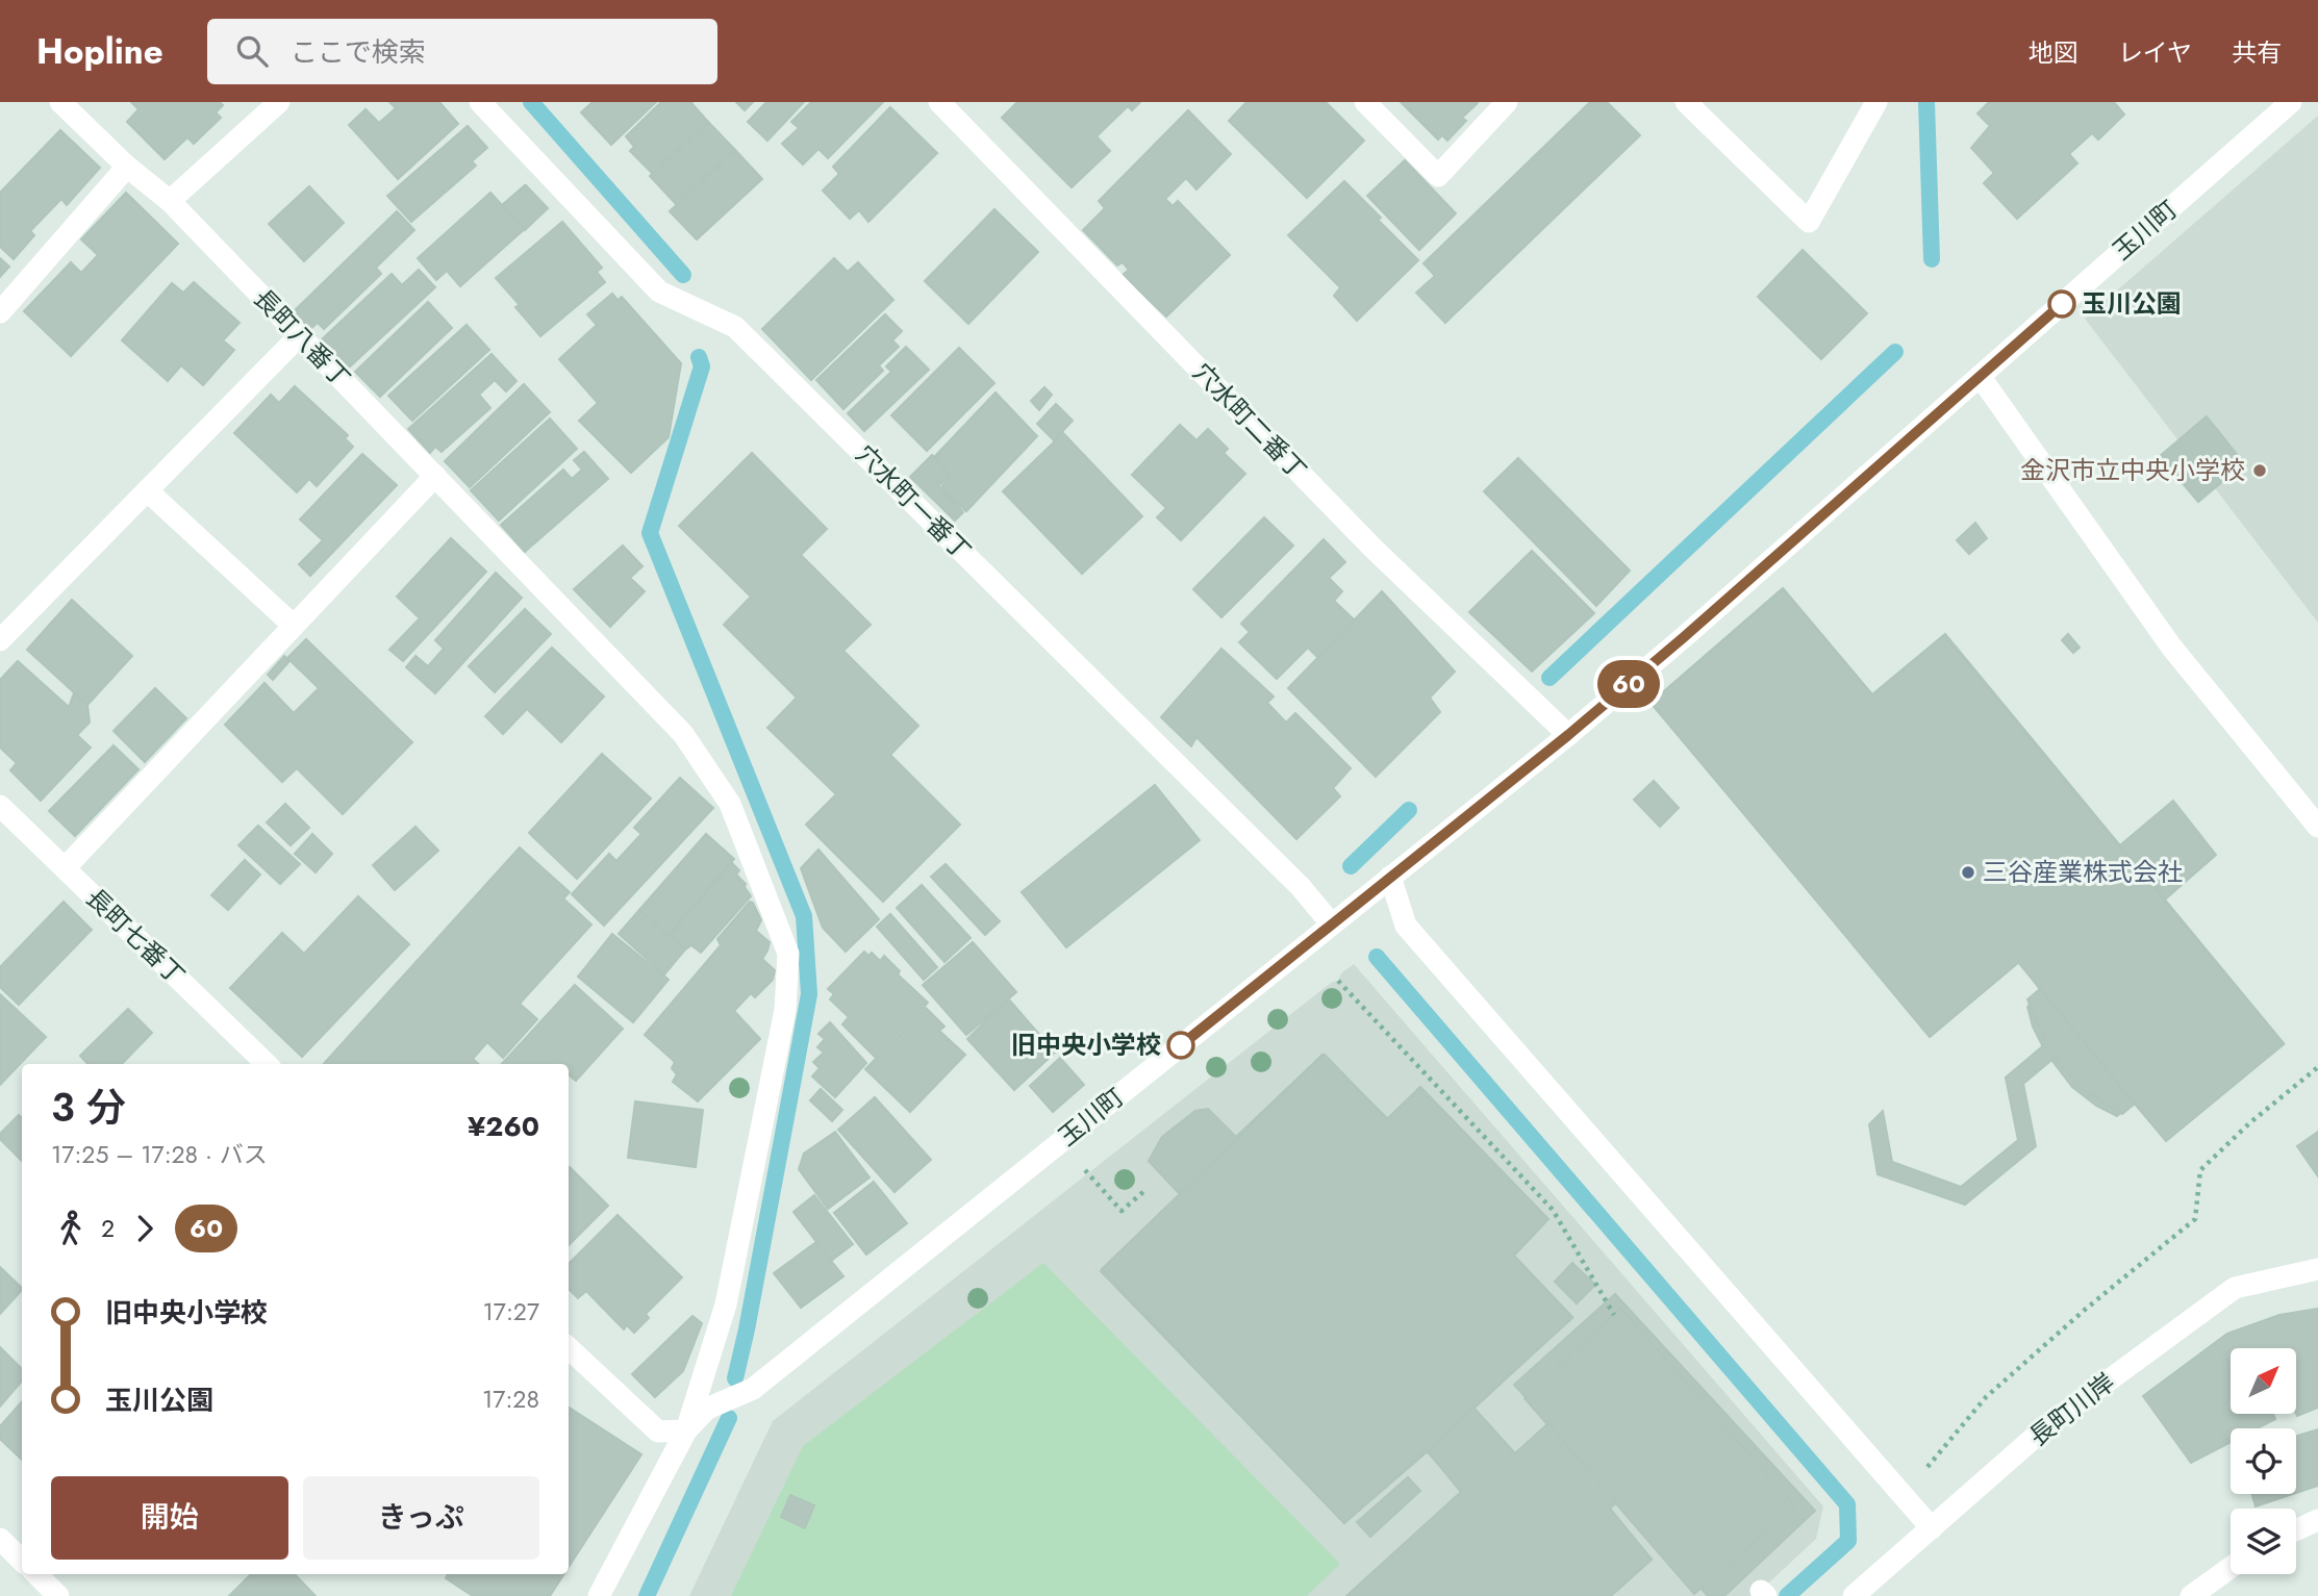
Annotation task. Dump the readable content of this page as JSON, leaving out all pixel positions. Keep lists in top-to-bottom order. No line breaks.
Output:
{"streets":{"street":["玉川町","長町八番丁","穴水町二番丁","穴水町一番丁","長町七番丁","長町川岸"]},"crossings":[["玉川町","長町八番丁"],["玉川町","穴水町二番丁"],["玉川町","穴水町一番丁"]],"places":["玉川公園","金沢市立中央小学校","三谷産業株式会社","旧中央小学校"],"lines":["bus line 60"],"north":"top right","page":{"header":"Hopline","search":"ここで検索","nav":["地図","レイヤ","共有"],"on_map":"60","heading":["3 分","17:25 – 17:28 · バス","¥260"],"legs":["2","60"],"list":[{"name":"旧中央小学校","value":"17:27"},{"name":"玉川公園","value":"17:28"}],"buttons":["開始","きっぷ"]}}
